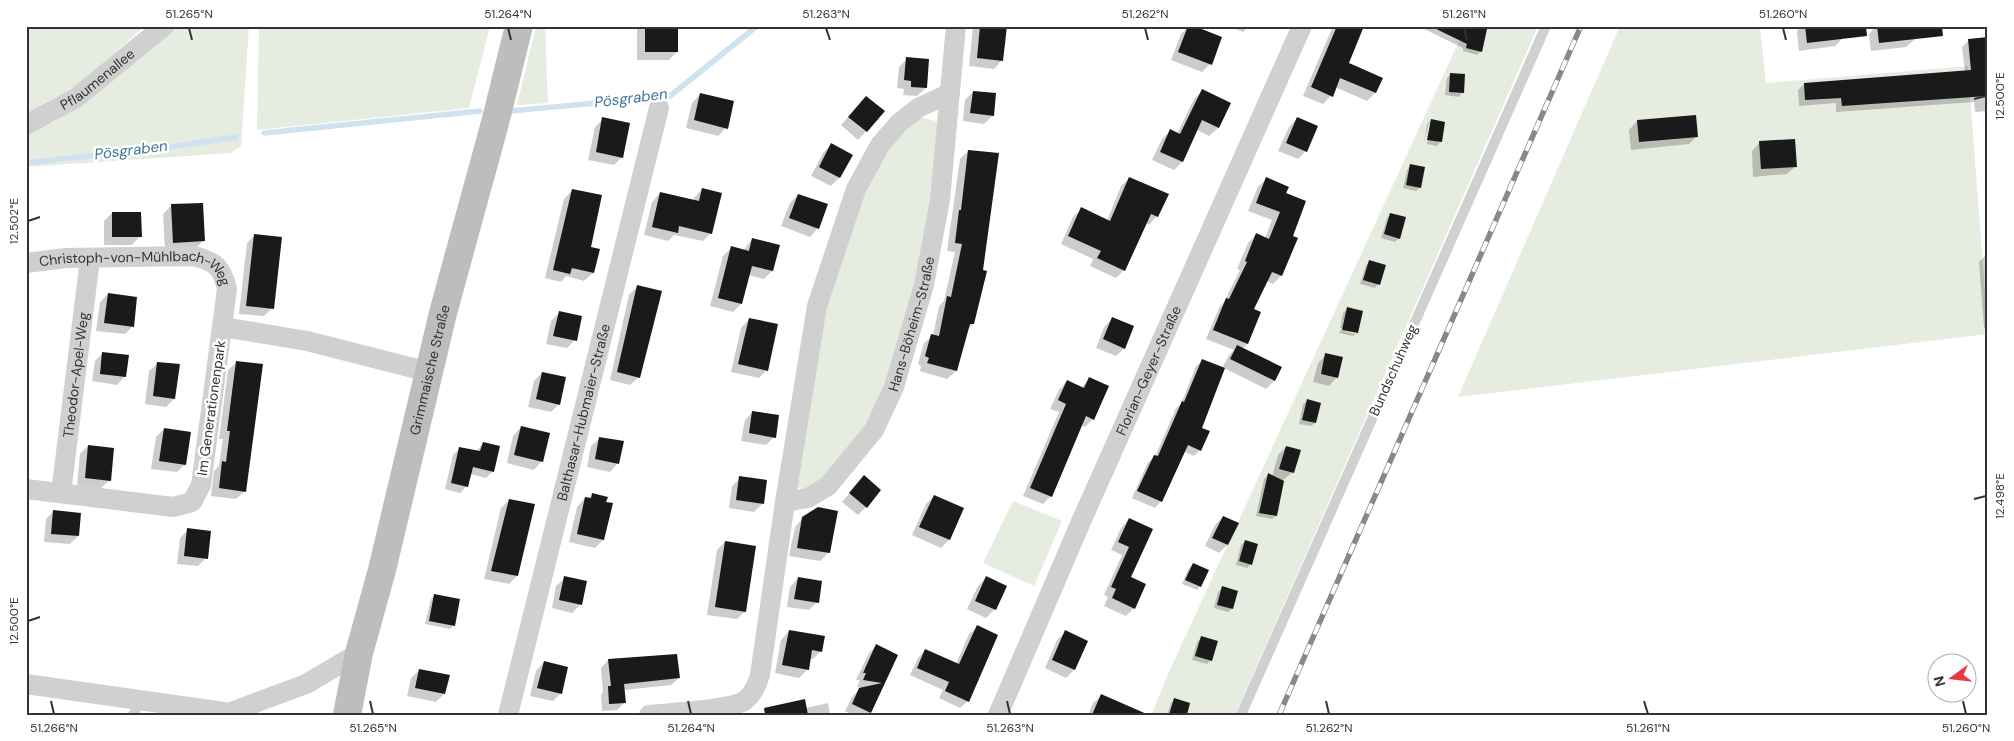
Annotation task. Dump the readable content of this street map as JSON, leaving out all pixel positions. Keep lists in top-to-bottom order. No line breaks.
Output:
{"streets":{"main road":["Grimmaische Straße"],"street":["Pflaumenallee","Christoph-von-Mühlbach-Weg","Hans-Böheim-Straße","Florian-Geyer-Straße","Theodor-Apel-Weg","Im Generationenpark","Balthasar-Hubmaier-Straße"],"lane":["Bundschuhweg"]},"crossings":[["Christoph-von-Mühlbach-Weg","Theodor-Apel-Weg"],["Christoph-von-Mühlbach-Weg","Im Generationenpark"],["Grimmaische Straße","Im Generationenpark"],["Theodor-Apel-Weg","Im Generationenpark"]],"water":["Pösgraben"],"north":"left","coordinates":["51.265°N","51.264°N","51.263°N","51.262°N","51.261°N","51.260°N","12.500°E","12.502°E","12.498°E","51.266°N"]}
